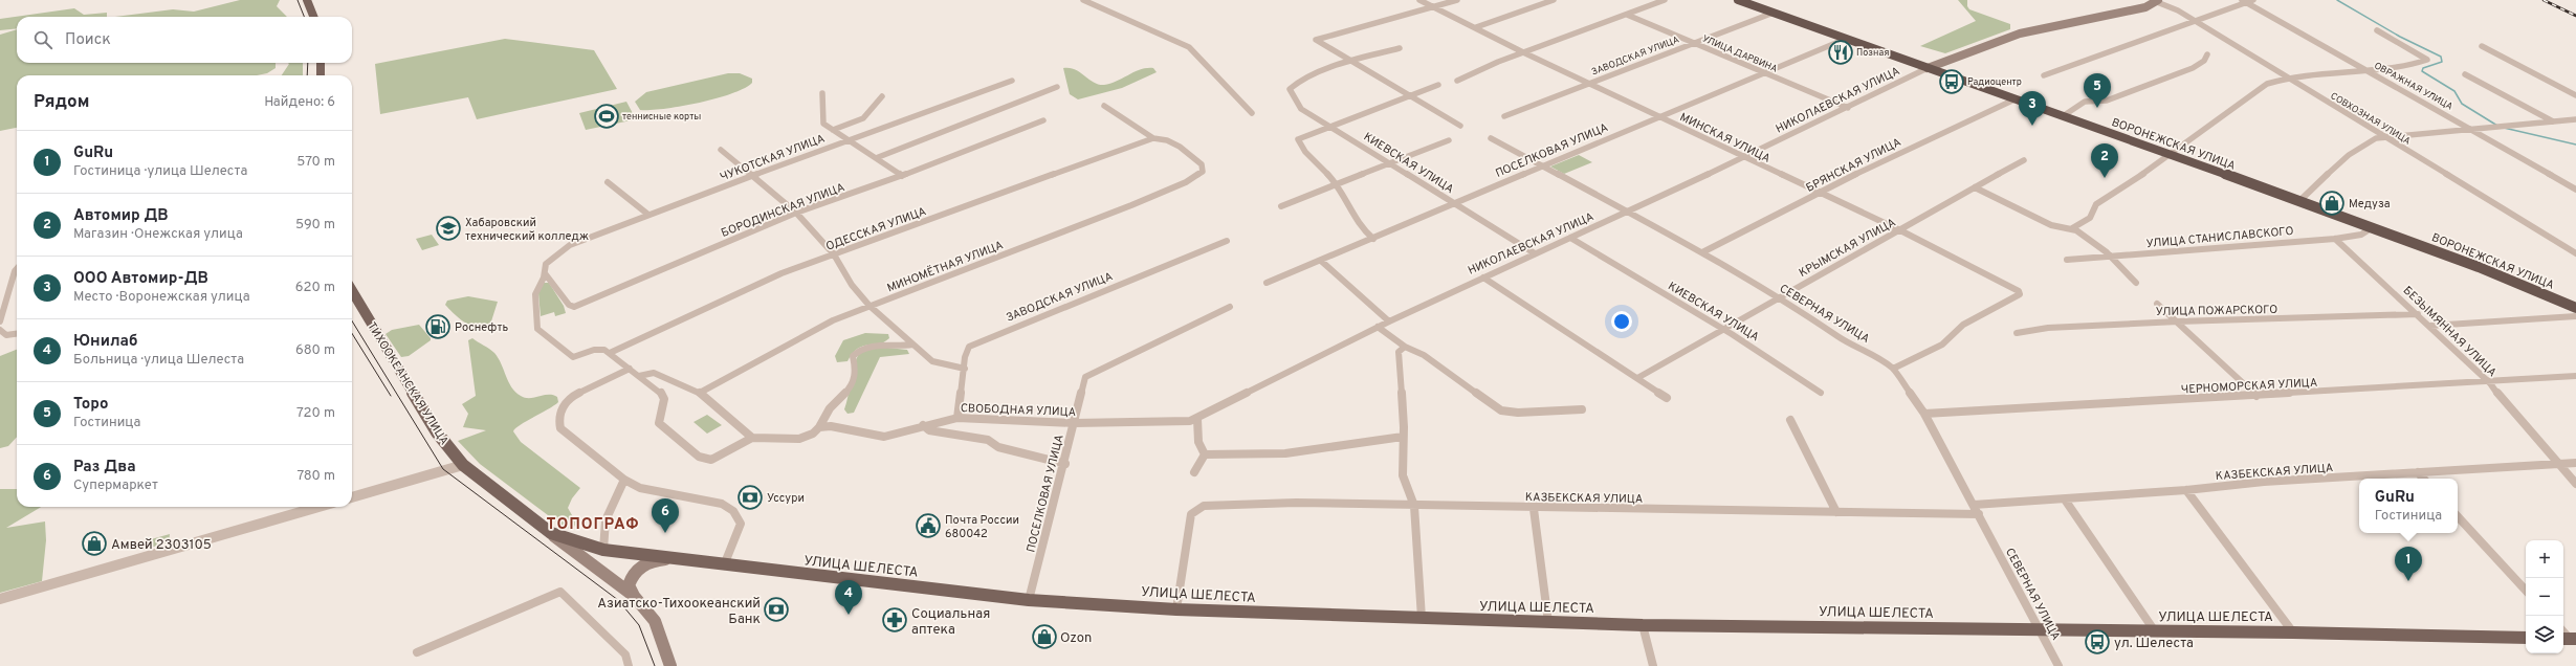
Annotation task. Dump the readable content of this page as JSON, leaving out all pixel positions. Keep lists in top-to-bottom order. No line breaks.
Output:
{"streets":{"highway":["ВОРОНЕЖСКАЯ УЛИЦА"],"main road":["ТИХООКЕАНСКАЯ УЛИЦА","УЛИЦА ШЕЛЕСТА"],"street":["УЛИЦА ДАРВИНА","ЗАВОДСКАЯ УЛИЦА","ОВРАЖНАЯ УЛИЦА","НИКОЛАЕВСКАЯ УЛИЦА","СОВХОЗНАЯ УЛИЦА","МИНСКАЯ УЛИЦА","ПОСЕЛКОВАЯ УЛИЦА","ЧУКОТСКАЯ УЛИЦА","КИЕВСКАЯ УЛИЦА","БРЯНСКАЯ УЛИЦА","БОРОДИНСКАЯ УЛИЦА","ОДЕССКАЯ УЛИЦА","УЛИЦА СТАНИСЛАВСКОГО","КРЫМСКАЯ УЛИЦА","МИНОМЁТНАЯ УЛИЦА","УЛИЦА ПОЖАРСКОГО","СЕВЕРНАЯ УЛИЦА","БЕЗЫМЯННАЯ УЛИЦА","ЧЕРНОМОРСКАЯ УЛИЦА","СВОБОДНАЯ УЛИЦА","КАЗБЕКСКАЯ УЛИЦА"]},"crossings":[["УЛИЦА ДАРВИНА","ЗАВОДСКАЯ УЛИЦА"],["УЛИЦА ДАРВИНА","НИКОЛАЕВСКАЯ УЛИЦА"],["УЛИЦА ДАРВИНА","ПОСЕЛКОВАЯ УЛИЦА"],["ЗАВОДСКАЯ УЛИЦА","МИНСКАЯ УЛИЦА"],["ЗАВОДСКАЯ УЛИЦА","ВОРОНЕЖСКАЯ УЛИЦА"],["ЗАВОДСКАЯ УЛИЦА","СВОБОДНАЯ УЛИЦА"],["НИКОЛАЕВСКАЯ УЛИЦА","МИНСКАЯ УЛИЦА"],["НИКОЛАЕВСКАЯ УЛИЦА","ВОРОНЕЖСКАЯ УЛИЦА"],["НИКОЛАЕВСКАЯ УЛИЦА","КИЕВСКАЯ УЛИЦА"],["НИКОЛАЕВСКАЯ УЛИЦА","СЕВЕРНАЯ УЛИЦА"],["НИКОЛАЕВСКАЯ УЛИЦА","СВОБОДНАЯ УЛИЦА"],["МИНСКАЯ УЛИЦА","ПОСЕЛКОВАЯ УЛИЦА"],["МИНСКАЯ УЛИЦА","БРЯНСКАЯ УЛИЦА"],["МИНСКАЯ УЛИЦА","КРЫМСКАЯ УЛИЦА"],["МИНСКАЯ УЛИЦА","СЕВЕРНАЯ УЛИЦА"],["ВОРОНЕЖСКАЯ УЛИЦА","ПОСЕЛКОВАЯ УЛИЦА"],["ВОРОНЕЖСКАЯ УЛИЦА","БРЯНСКАЯ УЛИЦА"],["ВОРОНЕЖСКАЯ УЛИЦА","УЛИЦА СТАНИСЛАВСКОГО"],["ПОСЕЛКОВАЯ УЛИЦА","КИЕВСКАЯ УЛИЦА"],["ПОСЕЛКОВАЯ УЛИЦА","СЕВЕРНАЯ УЛИЦА"],["ПОСЕЛКОВАЯ УЛИЦА","СВОБОДНАЯ УЛИЦА"],["ПОСЕЛКОВАЯ УЛИЦА","УЛИЦА ШЕЛЕСТА"],["ЧУКОТСКАЯ УЛИЦА","БОРОДИНСКАЯ УЛИЦА"],["КИЕВСКАЯ УЛИЦА","КРЫМСКАЯ УЛИЦА"],["БРЯНСКАЯ УЛИЦА","СЕВЕРНАЯ УЛИЦА"],["ОДЕССКАЯ УЛИЦА","МИНОМЁТНАЯ УЛИЦА"],["УЛИЦА СТАНИСЛАВСКОГО","БЕЗЫМЯННАЯ УЛИЦА"],["КРЫМСКАЯ УЛИЦА","СЕВЕРНАЯ УЛИЦА"],["УЛИЦА ПОЖАРСКОГО","БЕЗЫМЯННАЯ УЛИЦА"],["СЕВЕРНАЯ УЛИЦА","ЧЕРНОМОРСКАЯ УЛИЦА"],["СЕВЕРНАЯ УЛИЦА","КАЗБЕКСКАЯ УЛИЦА"],["СЕВЕРНАЯ УЛИЦА","УЛИЦА ШЕЛЕСТА"],["БЕЗЫМЯННАЯ УЛИЦА","ЧЕРНОМОРСКАЯ УЛИЦА"],["БЕЗЫМЯННАЯ УЛИЦА","КАЗБЕКСКАЯ УЛИЦА"],["ТИХООКЕАНСКАЯ УЛИЦА","УЛИЦА ШЕЛЕСТА"],["КАЗБЕКСКАЯ УЛИЦА","УЛИЦА ШЕЛЕСТА"]],"districts":["ТОПОГРАФ"],"places":{"restaurant":["Позная"],"bus stop":["Радиоцентр","ул. Шелеста"],"sports":["теннисные корты"],"shop":["Медуза","Амвей 2303105","Ozon"],"school or university":["Хабаровский технический колледж"],"fuel station":["Роснефть"],"bank":["Уссури","Азиатско-Тихоокеанский Банк"],"public building":["Почта России 680042"],"pharmacy":["Социальная аптека"]},"page":{"search":"Поиск","pins":["5","3","2","6","1","4"],"heading":["Рядом","Найдено: 6"],"list":[{"mark":"1","name":"GuRu","note":"Гостиница · улица Шелеста","value":"570 m"},{"mark":"2","name":"Автомир ДВ","note":"Магазин · Онежская улица","value":"590 m"},{"mark":"3","name":"ООО Автомир-ДВ","note":"Место · Воронежская улица","value":"620 m"},{"mark":"4","name":"Юнилаб","note":"Больница · улица Шелеста","value":"680 m"},{"mark":"5","name":"Торо","note":"Гостиница","value":"720 m"},{"mark":"6","name":"Раз Два","note":"Супермаркет","value":"780 m"}],"popup":["GuRu","Гостиница"],"map_buttons":["+","−"]}}
